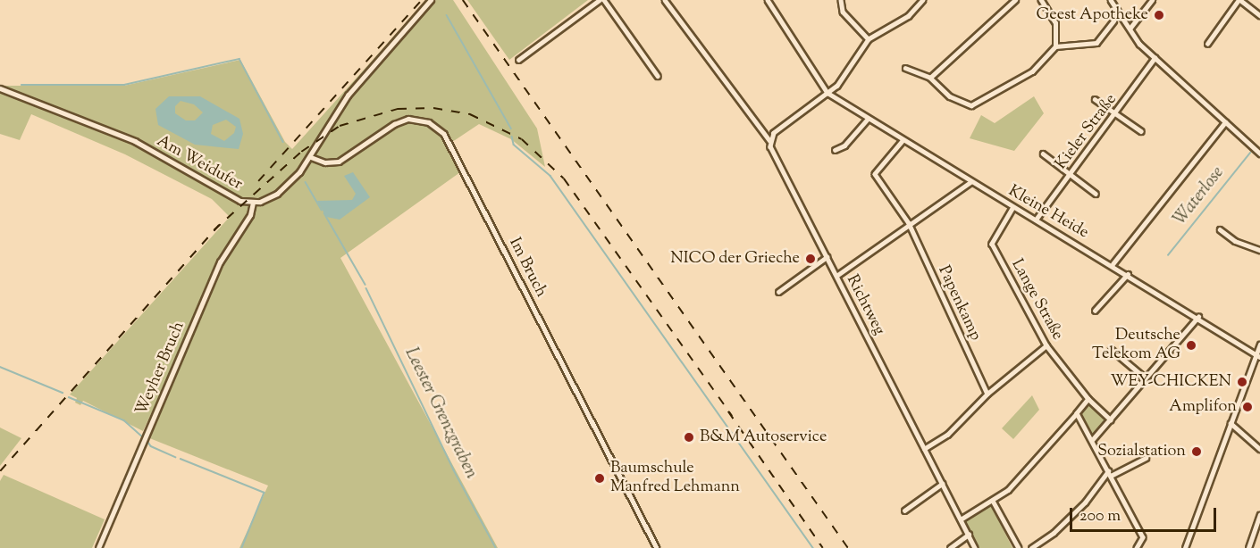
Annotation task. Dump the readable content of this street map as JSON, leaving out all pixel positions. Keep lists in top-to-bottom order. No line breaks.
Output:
{"streets":{"street":["Kieler Straße","Am Weidufer","Kleine Heide","Im Bruch","Lange Straße","Papenkamp","Richtweg","Weyher Bruch"]},"crossings":[["Kieler Straße","Kleine Heide"],["Am Weidufer","Im Bruch"],["Am Weidufer","Weyher Bruch"],["Kleine Heide","Lange Straße"],["Kleine Heide","Papenkamp"]],"water":["Waterlose","Leester Grenzgraben"],"places":["Geest Apotheke","NICO der Grieche","Deutsche Telekom AG","WEY-CHICKEN","Amplifon","B&M Autoservice","Sozialstation","Baumschule Manfred Lehmann"],"scale_bar":"200 m"}
